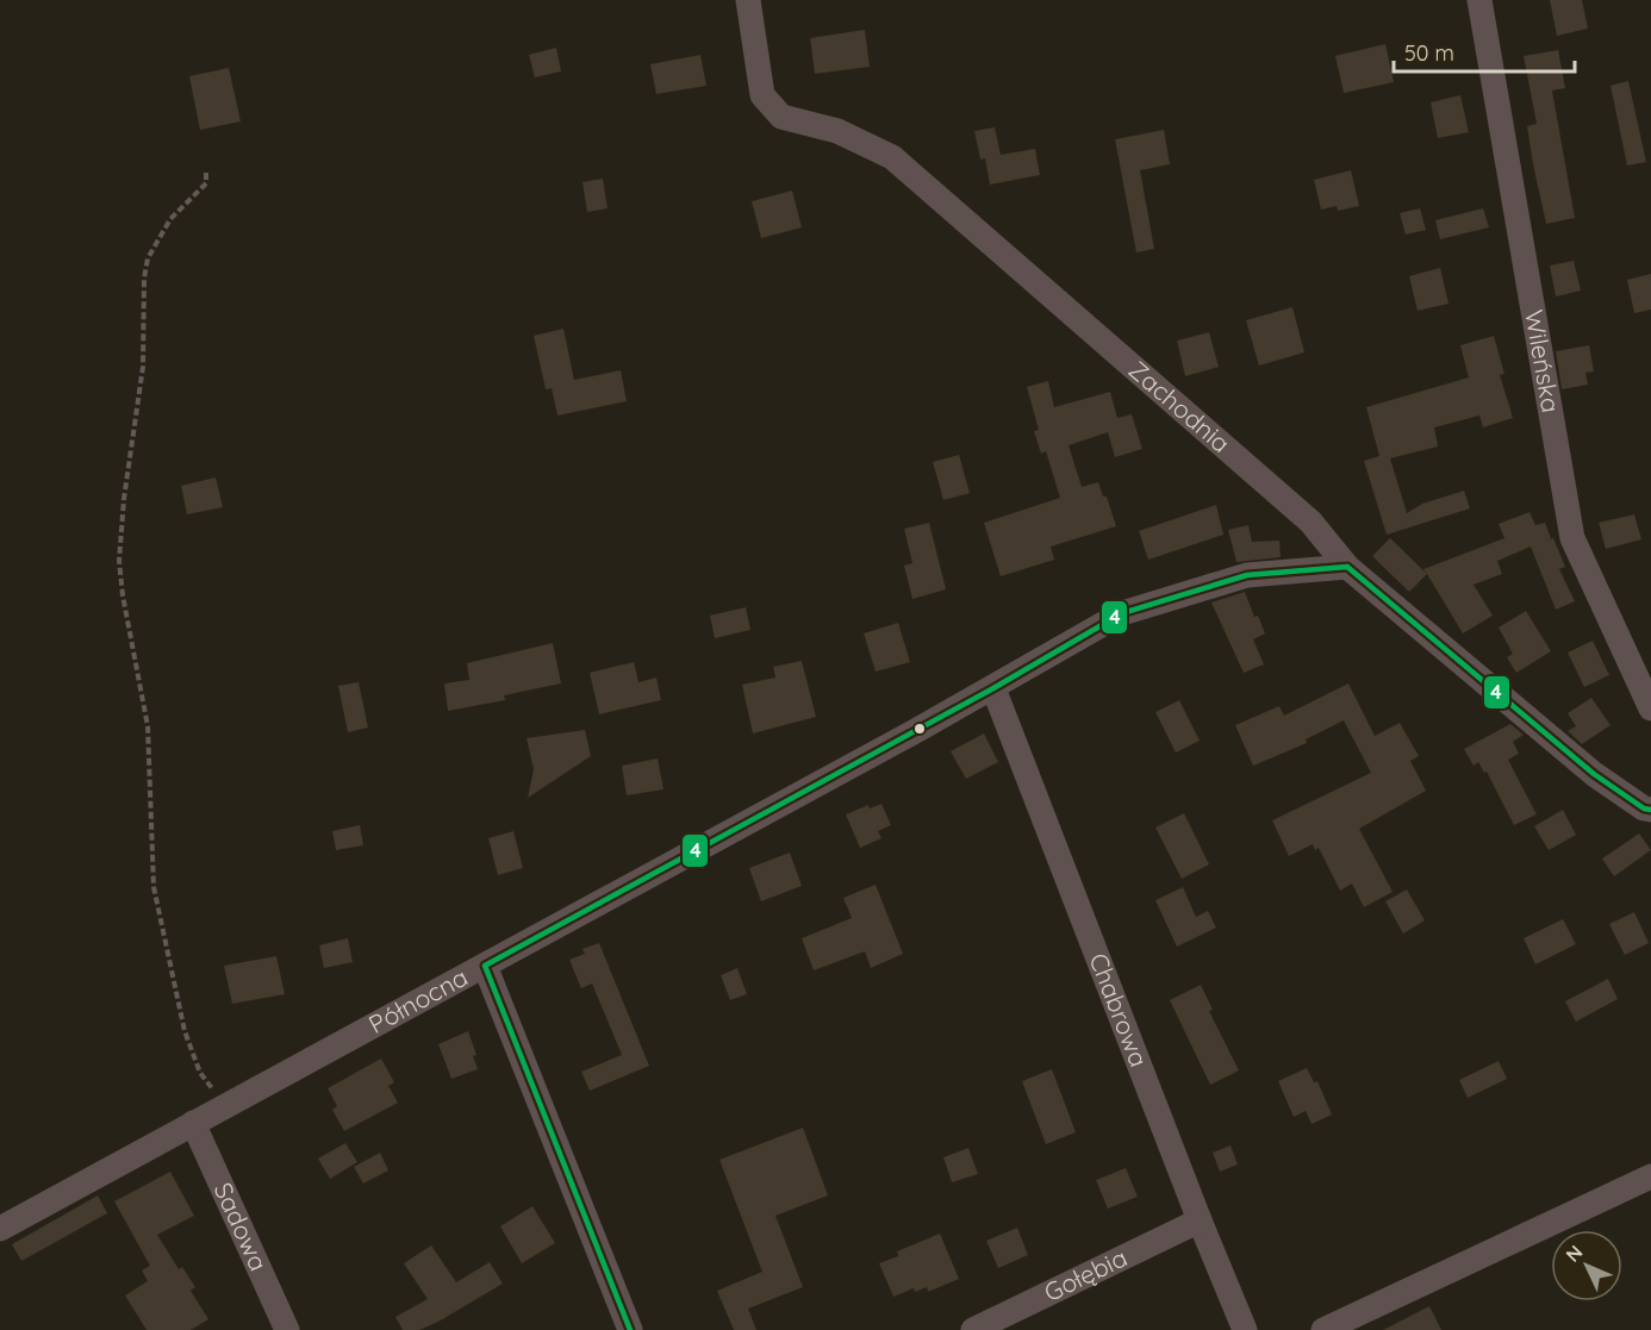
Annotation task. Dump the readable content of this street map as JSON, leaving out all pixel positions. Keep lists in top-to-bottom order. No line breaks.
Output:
{"streets":{"street":["Wileńska","Zachodnia","Północna","Chabrowa","Sadowa","Gołębia"]},"crossings":[["Zachodnia","Północna"],["Północna","Chabrowa"],["Północna","Sadowa"],["Chabrowa","Gołębia"]],"lines":["transit line 4"],"scale_bar":"50 m","north":"top left"}
